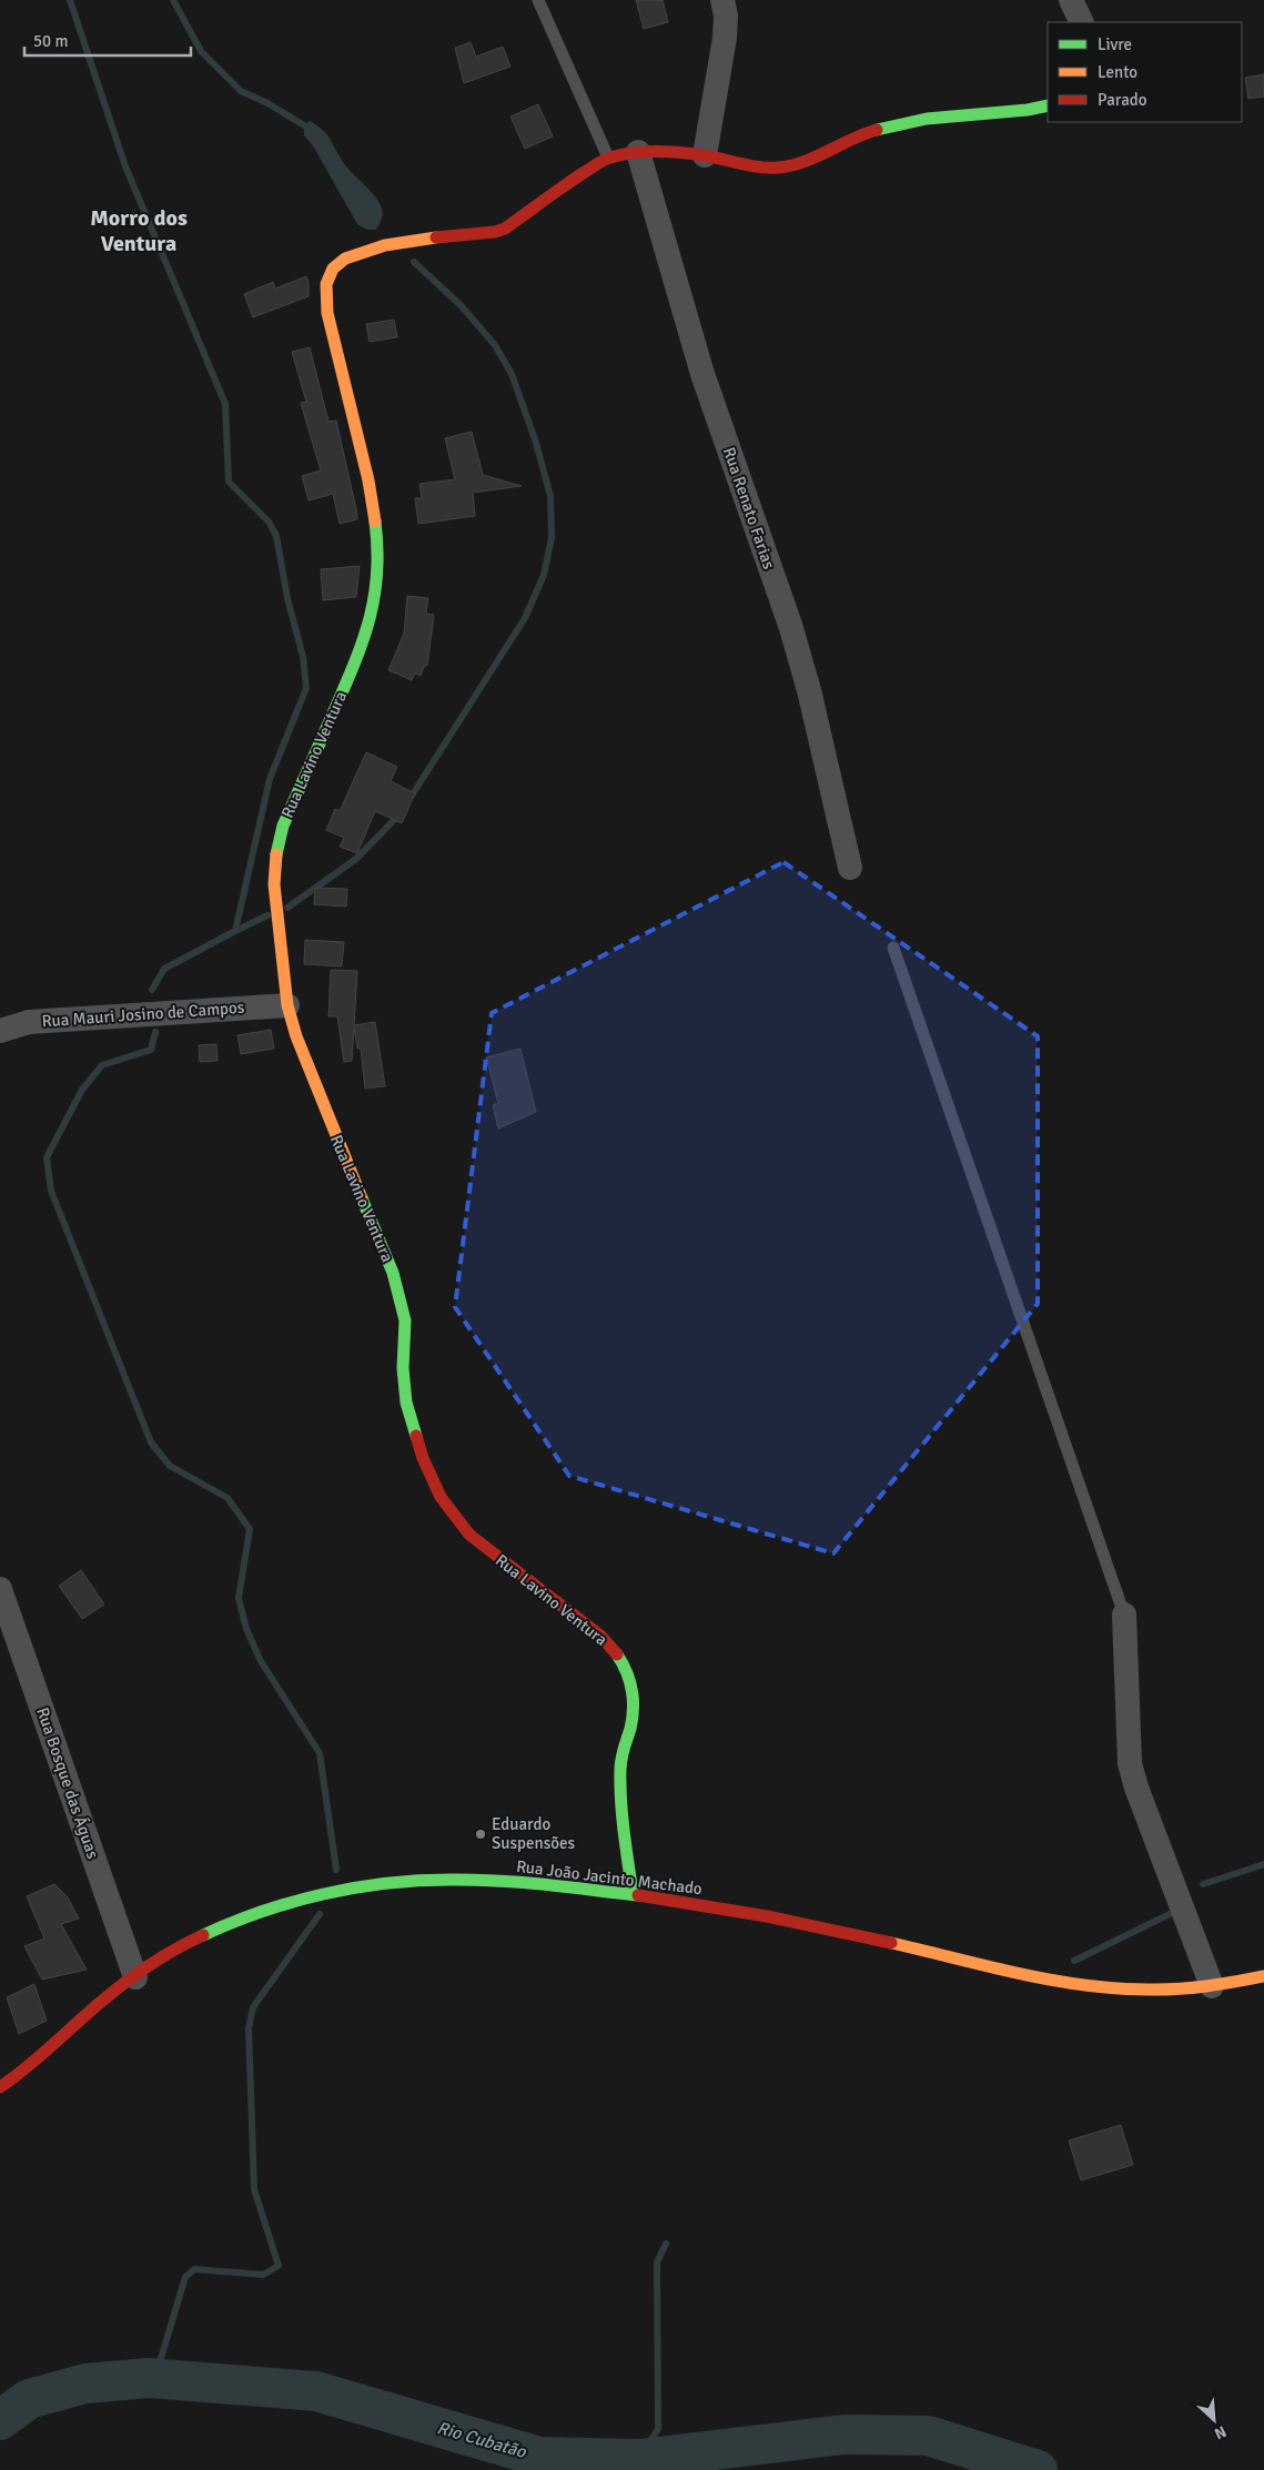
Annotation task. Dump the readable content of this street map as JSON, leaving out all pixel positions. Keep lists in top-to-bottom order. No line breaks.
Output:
{"streets":{"street":["Rua Renato Farias","Rua Lavino Ventura","Rua Mauri Josino de Campos","Rua Bosque das Águas","Rua João Jacinto Machado"]},"crossings":[["Rua Renato Farias","Rua Lavino Ventura"],["Rua Lavino Ventura","Rua Mauri Josino de Campos"],["Rua Lavino Ventura","Rua João Jacinto Machado"],["Rua Bosque das Águas","Rua João Jacinto Machado"]],"districts":["Morro dos Ventura"],"water":["Rio Cubatão"],"places":["Eduardo Suspensões"],"legend":["Livre","Lento","Parado"],"scale_bar":"50 m","north":"bottom right"}
